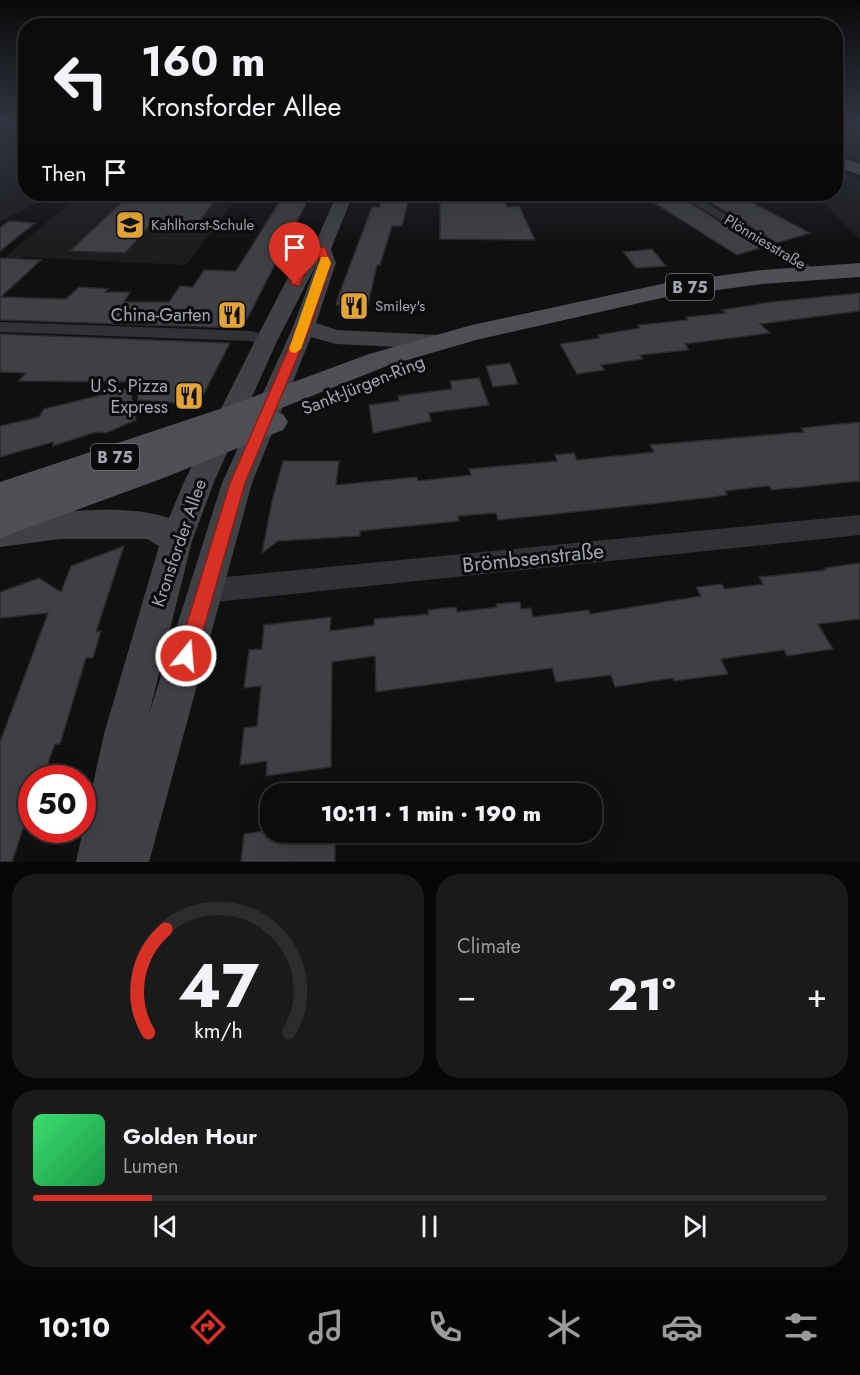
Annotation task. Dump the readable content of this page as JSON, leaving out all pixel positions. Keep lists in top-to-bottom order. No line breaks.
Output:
{"streets":{"main road":["B 75","Sankt-Jürgen-Ring","Kronsforder Allee"],"street":["Plönniesstraße","Brömbsenstraße"]},"crossings":[["Plönniesstraße","Sankt-Jürgen-Ring"],["Sankt-Jürgen-Ring","Kronsforder Allee"],["Kronsforder Allee","Brömbsenstraße"]],"places":{"school or university":["Kahlhorst-Schule"],"restaurant":["Smiley's","China-Garten","U.S. Pizza Express"]},"page":{"turn":["160 m","Kronsforder Allee"],"then":"Then","limit":"50","trip":"10:11 · 1 min · 190 m","tile":"Climate","heat":["−","21°","+"],"song":["Golden Hour","Lumen"],"tabs":"10:10","gauge":["47","km/h"]}}
